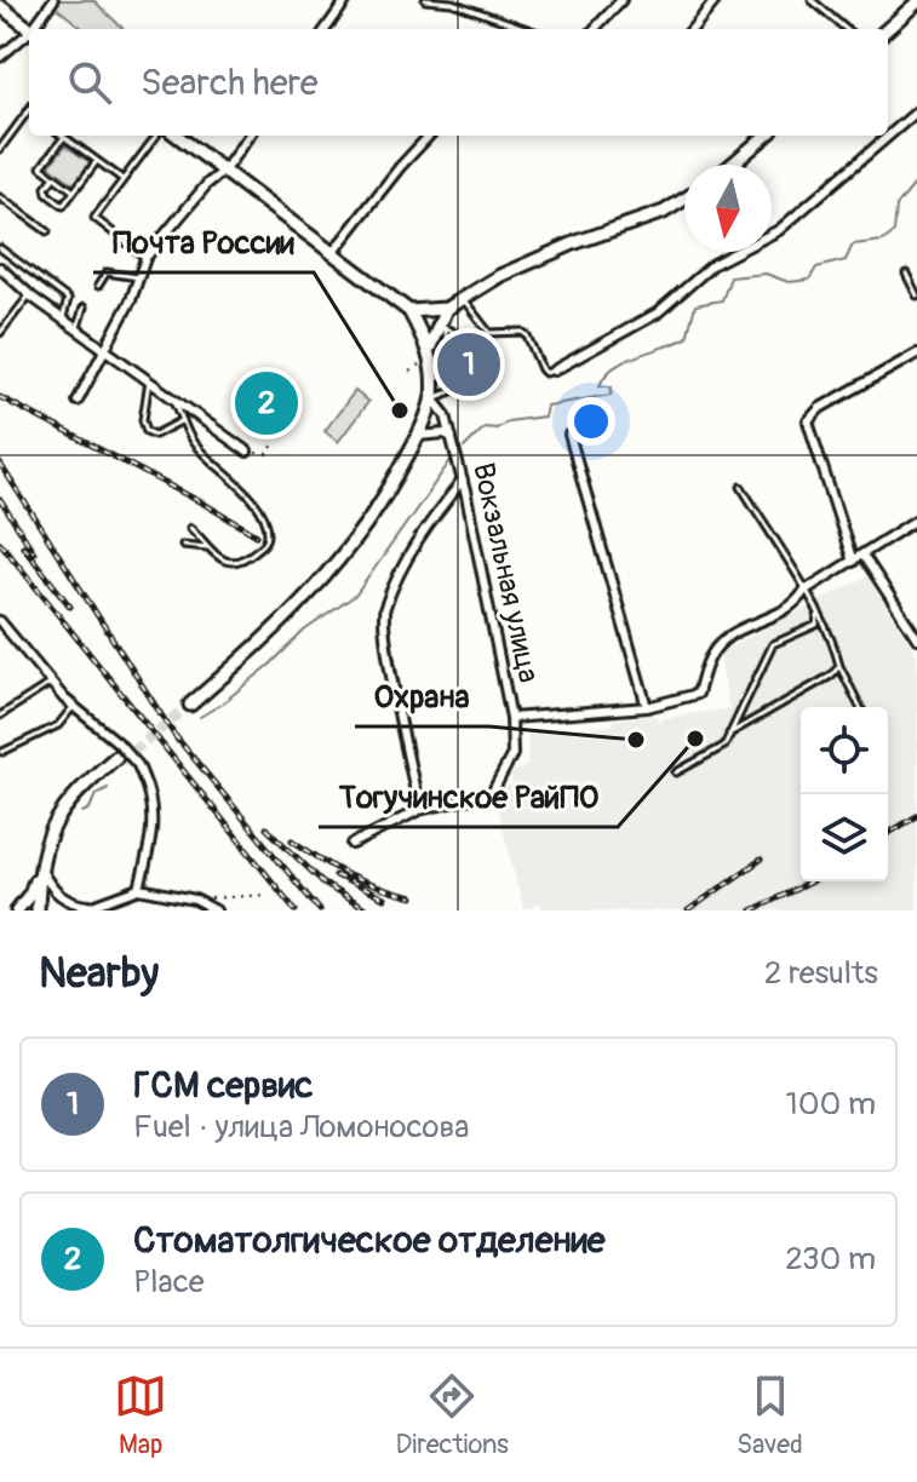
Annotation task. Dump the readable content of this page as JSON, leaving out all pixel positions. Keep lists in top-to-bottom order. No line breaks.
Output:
{"streets":{"street":["Вокзальная улица"]},"places":["Почта России","Тогучинское РайПО","Охрана"],"north":"bottom","page":{"search":"Search here","pins":["1","2"],"heading":["Nearby","2 results"],"list":[{"mark":"1","name":"ГСМ сервис","note":"Fuel · улица Ломоносова","value":"100 m"},{"mark":"2","name":"Стоматолгическое отделение","note":"Place","value":"230 m"}],"nav":["Map","Directions","Saved"]}}
